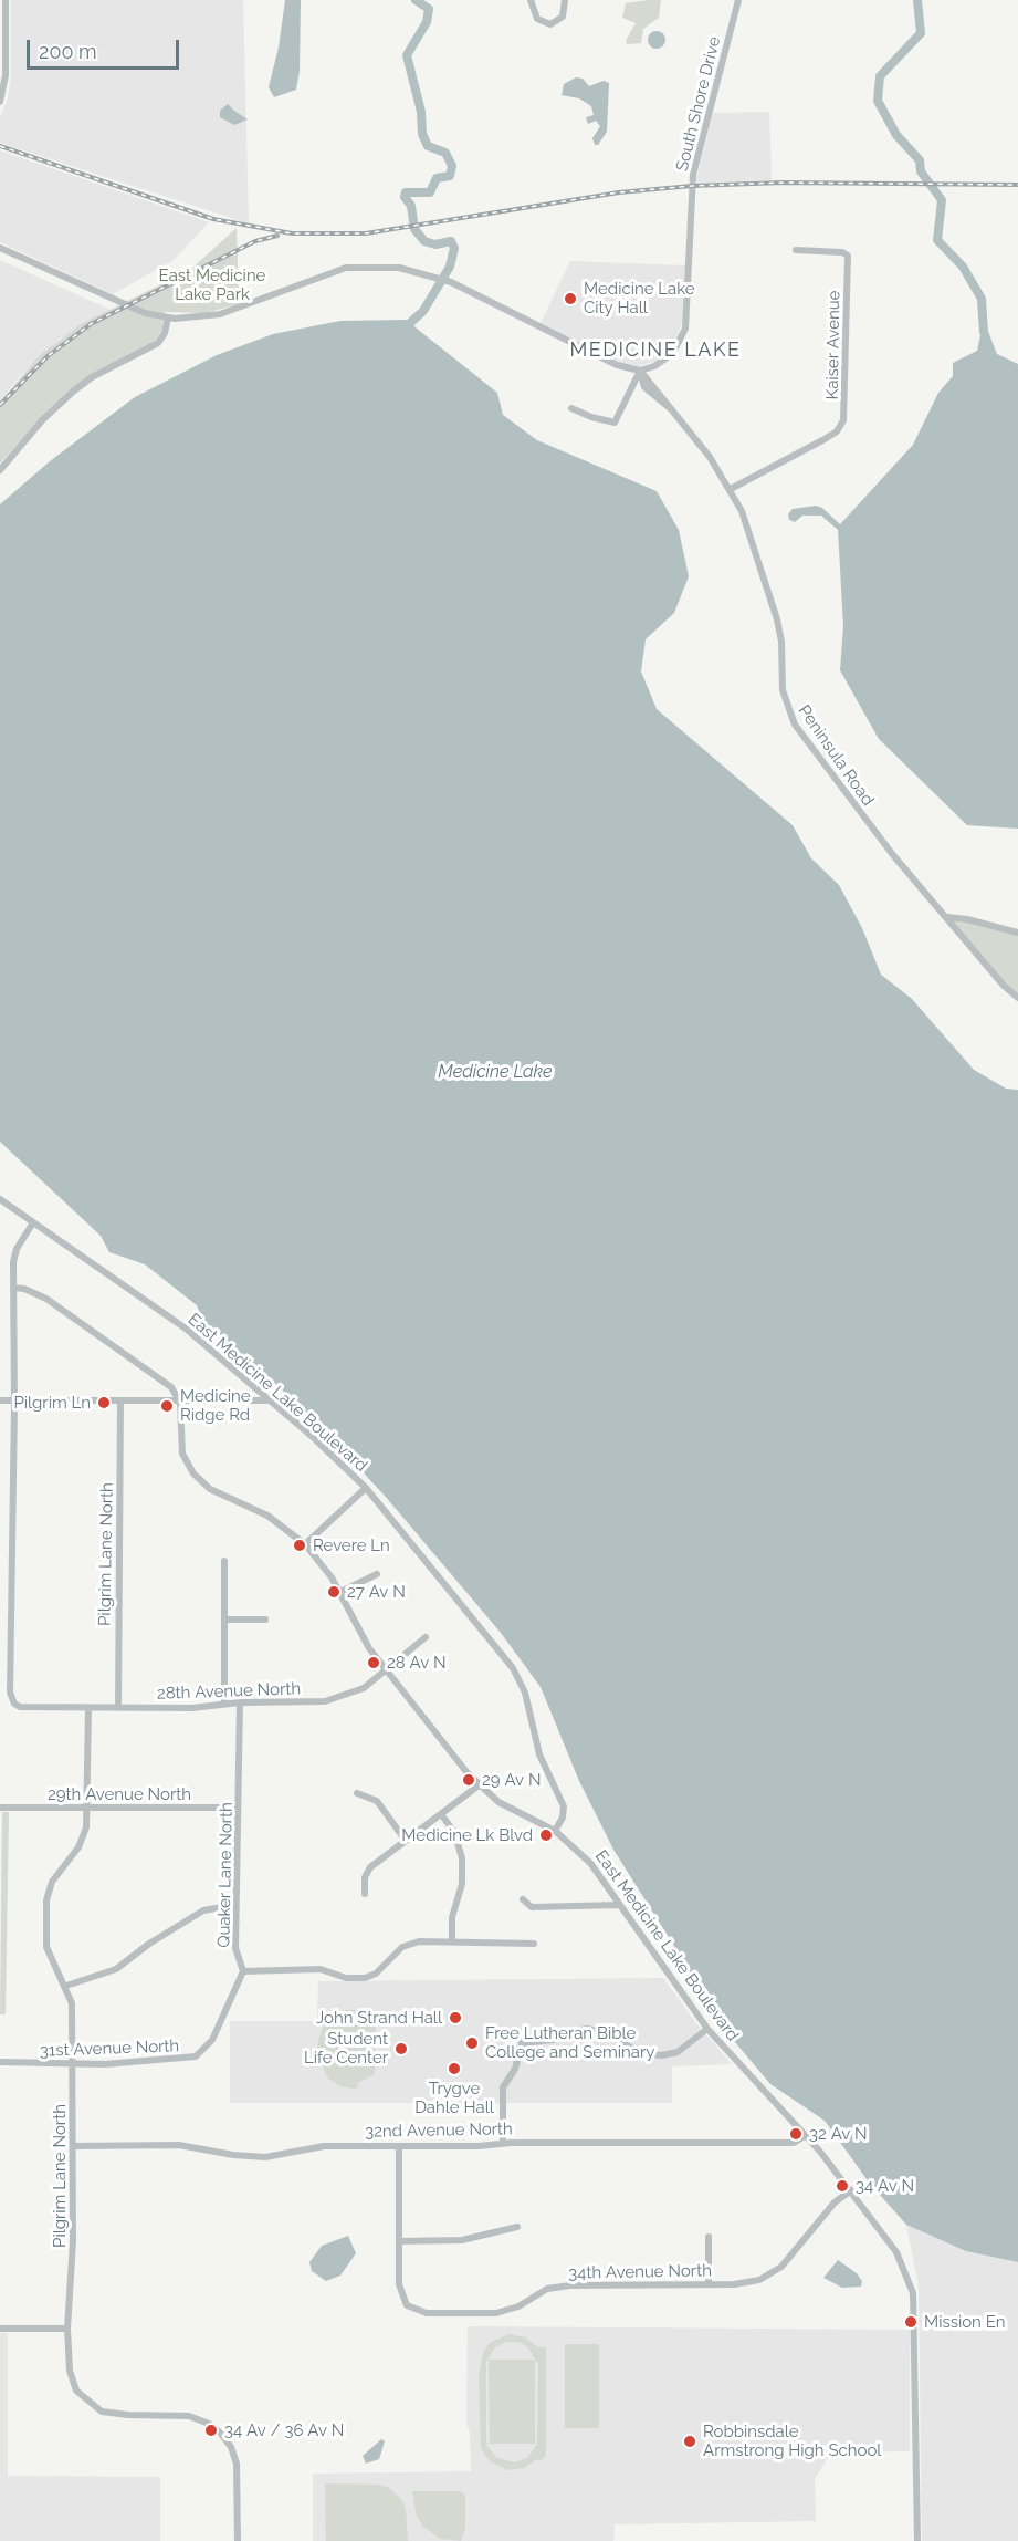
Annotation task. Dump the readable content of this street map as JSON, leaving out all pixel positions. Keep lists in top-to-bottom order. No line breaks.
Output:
{"streets":{"street":["South Shore Drive","Kaiser Avenue","Peninsula Road","East Medicine Lake Boulevard","Pilgrim Lane North","28th Avenue North","29th Avenue North","Quaker Lane North","31st Avenue North","32nd Avenue North","34th Avenue North"]},"crossings":[["South Shore Drive","Peninsula Road"],["Kaiser Avenue","Peninsula Road"],["East Medicine Lake Boulevard","32nd Avenue North"],["East Medicine Lake Boulevard","34th Avenue North"],["Pilgrim Lane North","28th Avenue North"],["Pilgrim Lane North","29th Avenue North"],["Pilgrim Lane North","31st Avenue North"],["Pilgrim Lane North","32nd Avenue North"],["28th Avenue North","Quaker Lane North"],["29th Avenue North","Quaker Lane North"],["Quaker Lane North","31st Avenue North"]],"districts":["MEDICINE LAKE"],"water":["Medicine Lake"],"parks":["East Medicine Lake Park"],"places":["Medicine Lake City Hall","Pilgrim Ln","Medicine Ridge Rd","Revere Ln","27 Av N","28 Av N","29 Av N","Medicine Lk Blvd","John Strand Hall","Free Lutheran Bible College and Seminary","Student Life Center","Trygve Dahle Hall","32 Av N","34 Av N","Mission En","34 Av / 36 Av N","Robbinsdale Armstrong High School"],"scale_bar":"200 m"}
